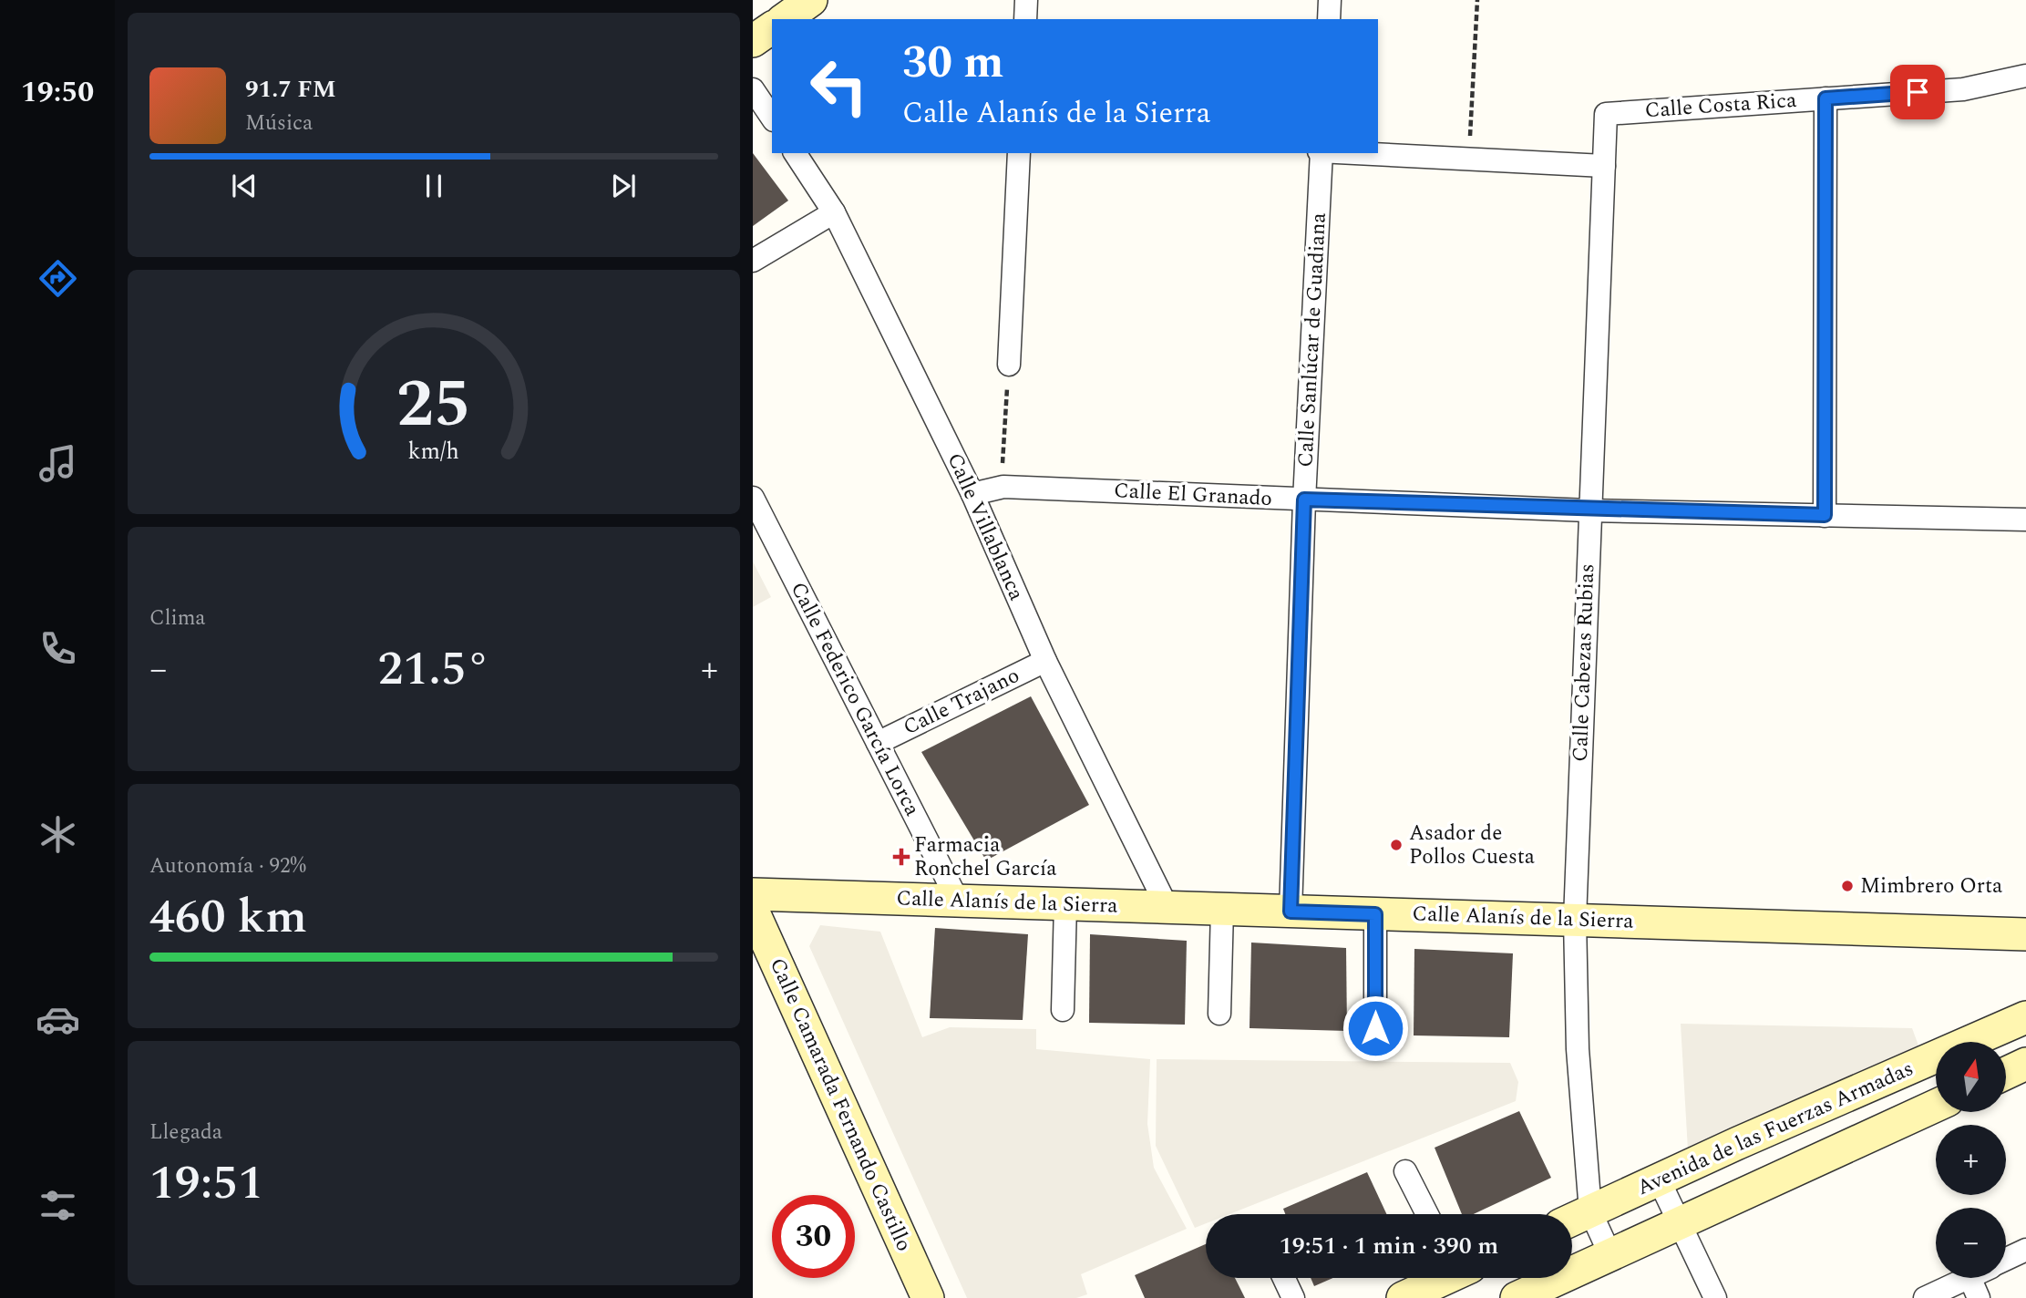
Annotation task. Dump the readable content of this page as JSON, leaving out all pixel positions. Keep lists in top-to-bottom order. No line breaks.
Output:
{"streets":{"street":["Calle Costa Rica","Calle Sanlúcar de Guadiana","Calle El Granado","Calle Villablanca","Calle Cabezas Rubias","Calle Federico García Lorca","Calle Trajano","Calle Alanís de la Sierra","Calle Camarada Fernando Castillo","Avenida de las Fuerzas Armadas"]},"crossings":[["Calle Costa Rica","Calle Cabezas Rubias"],["Calle Sanlúcar de Guadiana","Calle El Granado"],["Calle Sanlúcar de Guadiana","Calle Alanís de la Sierra"],["Calle El Granado","Calle Villablanca"],["Calle El Granado","Calle Cabezas Rubias"],["Calle Villablanca","Calle Trajano"],["Calle Villablanca","Calle Alanís de la Sierra"],["Calle Cabezas Rubias","Calle Alanís de la Sierra"],["Calle Cabezas Rubias","Avenida de las Fuerzas Armadas"],["Calle Federico García Lorca","Calle Trajano"],["Calle Federico García Lorca","Calle Alanís de la Sierra"]],"places":{"other":["Asador de Pollos Cuesta","Mimbrero Orta"],"health":["Farmacia Ronchel García"]},"north":"top","page":{"tabs":"19:50","turn":["30 m","Calle Alanís de la Sierra"],"song":["91.7 FM","Música"],"tile":["Clima",["Autonomía · 92%","460 km"],["Llegada","19:51"]],"heat":["−","21.5°","+"],"map_buttons":["+","−"],"limit":"30","trip":"19:51 · 1 min · 390 m","gauge":["25","km/h"]}}
